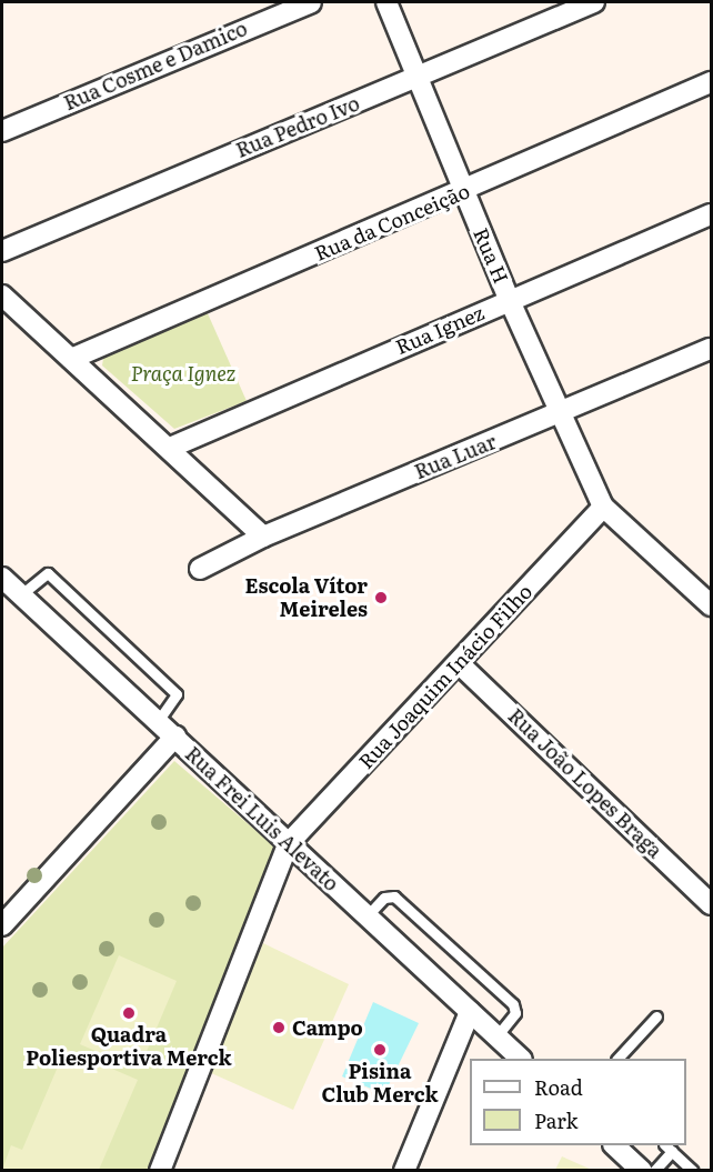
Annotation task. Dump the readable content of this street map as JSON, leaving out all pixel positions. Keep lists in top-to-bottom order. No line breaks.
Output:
{"streets":{"street":["Rua Cosme e Damico","Rua Pedro Ivo","Rua da Conceição","Rua H","Rua Ignez","Rua Luar","Rua Joaquim Inácio Filho","Rua João Lopes Braga","Rua Frei Luis Alevato"]},"crossings":[["Rua Pedro Ivo","Rua H"],["Rua da Conceição","Rua H"],["Rua H","Rua Ignez"],["Rua H","Rua Luar"],["Rua H","Rua Joaquim Inácio Filho"],["Rua Joaquim Inácio Filho","Rua João Lopes Braga"],["Rua Joaquim Inácio Filho","Rua Frei Luis Alevato"]],"parks":["Praça Ignez"],"places":["Escola Vítor Meireles","Quadra Poliesportiva Merck","Campo","Pisina Club Merck"],"legend":["Road","Park"]}
